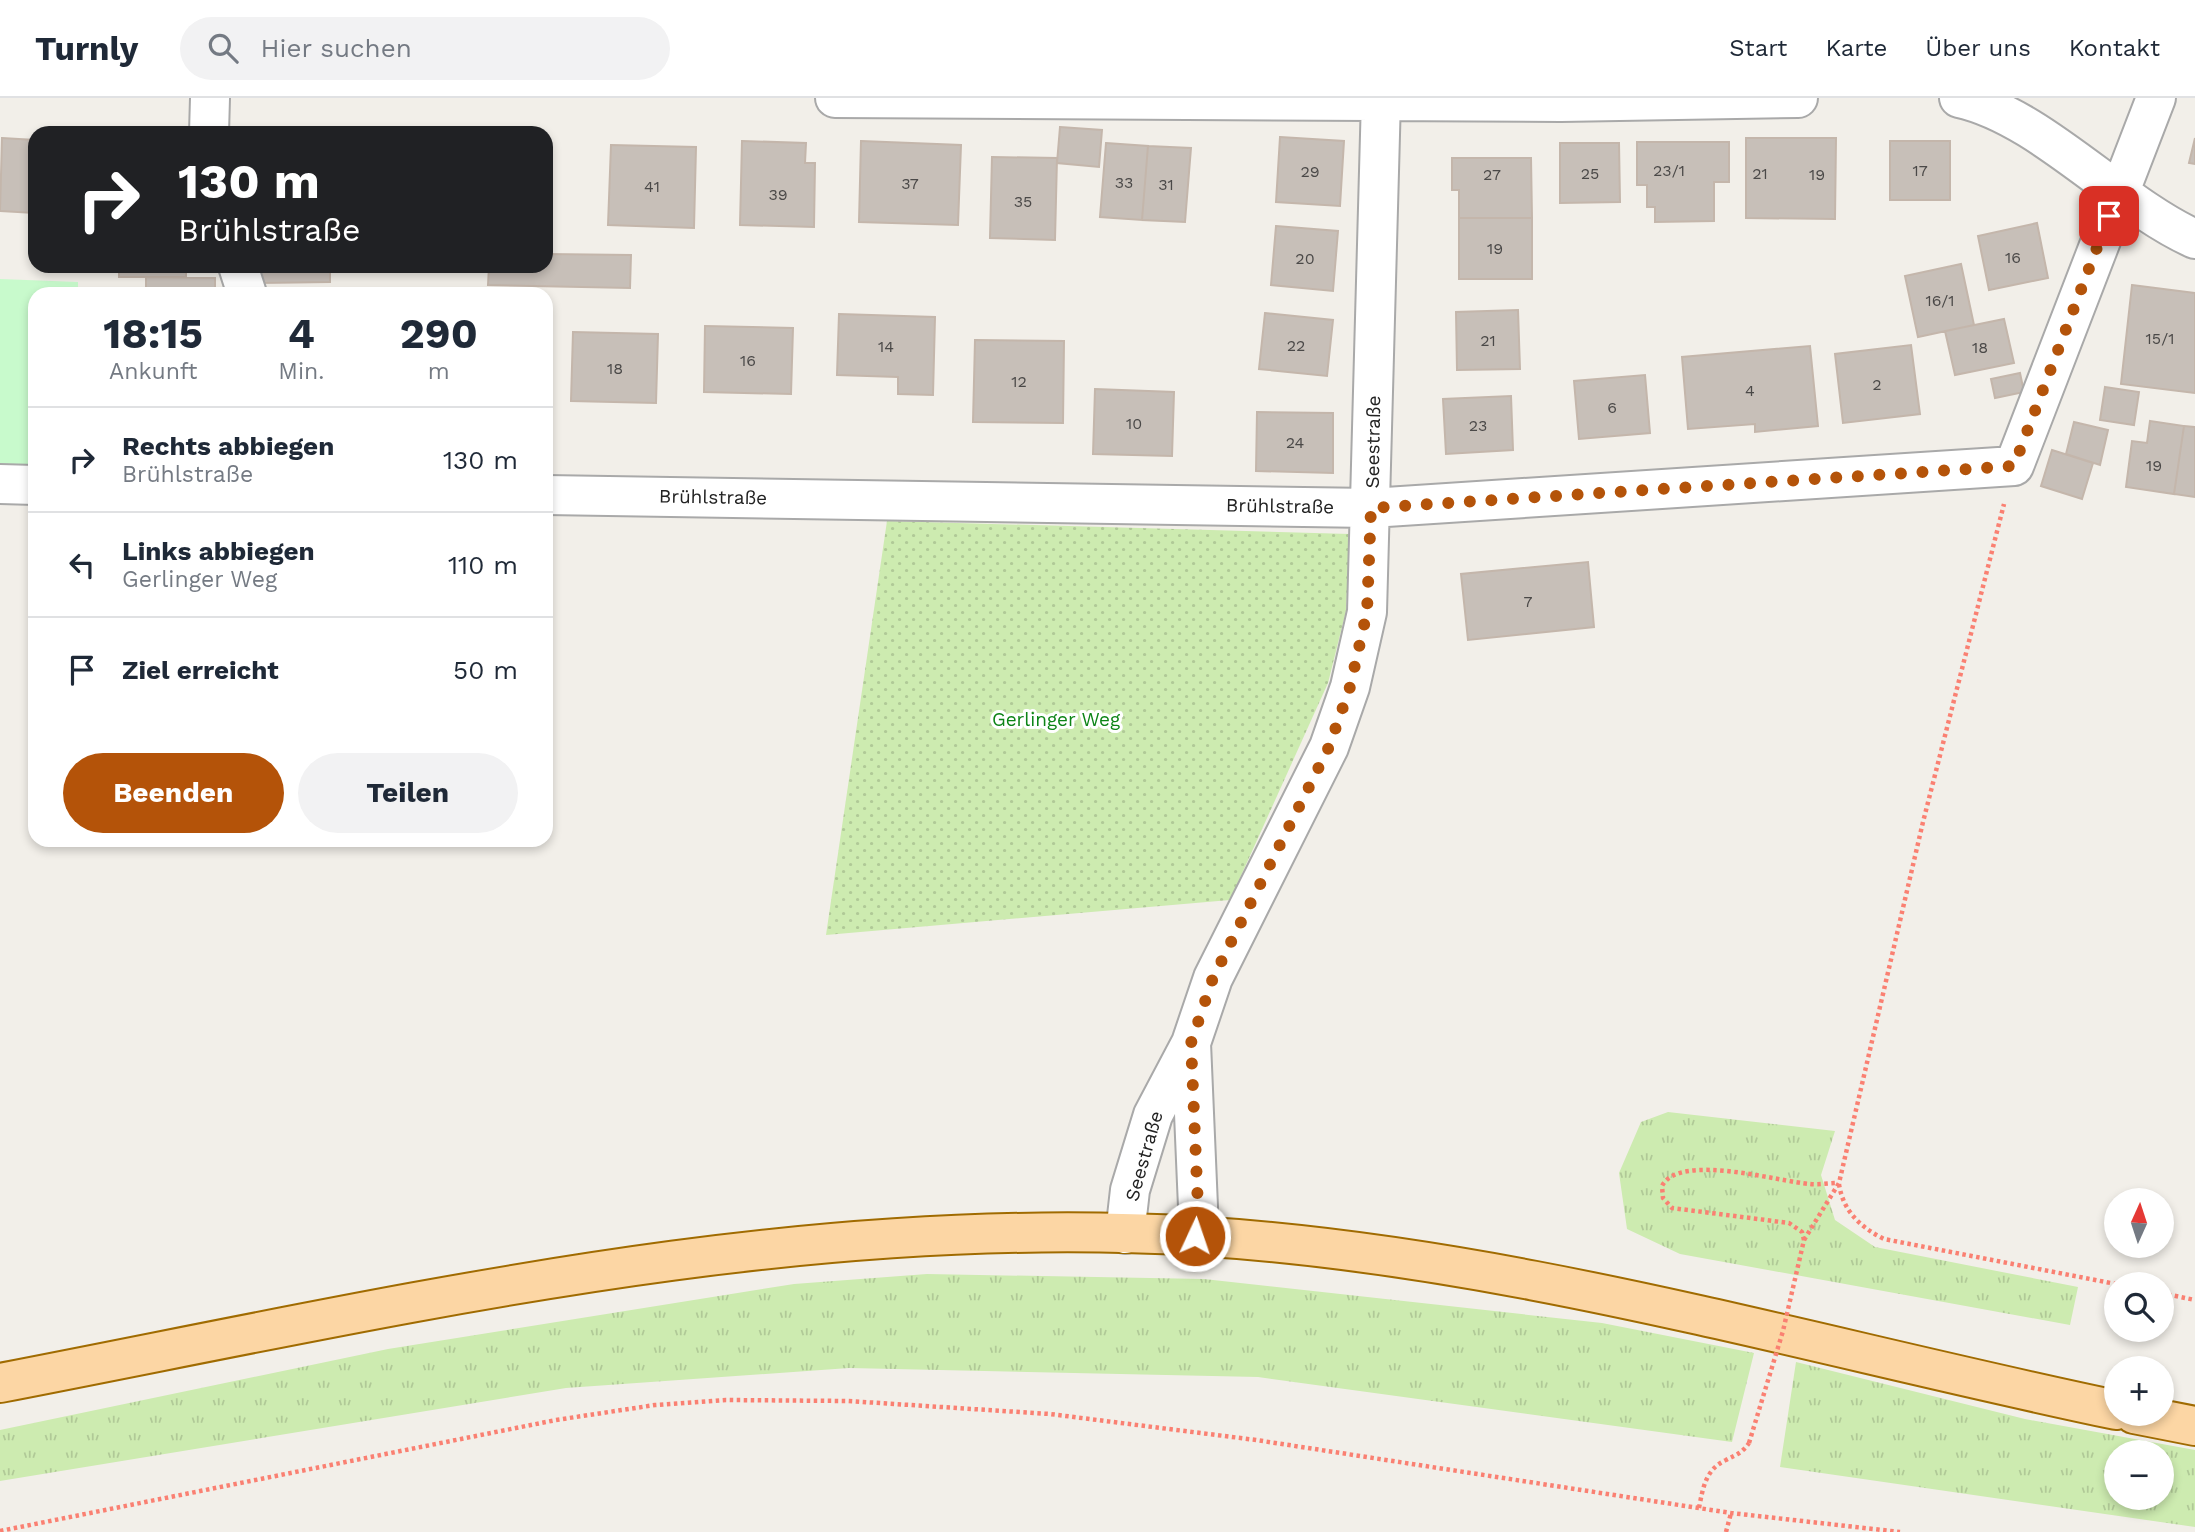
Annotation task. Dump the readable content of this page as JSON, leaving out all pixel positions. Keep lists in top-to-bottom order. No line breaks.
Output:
{"streets":{"street":["Seestraße","Brühlstraße"]},"crossings":[["Seestraße","Brühlstraße"]],"parks":["Gerlinger Weg"],"house_numbers":["23/1","17","29","25","21","27","19","33","37","31","41","39","35","19","16","20","16/1","15/1","21","22","14","18","16","18","12","2","4","6","10","23","24","19","7"],"north":"top","page":{"header":"Turnly","search":"Hier suchen","nav":["Start","Karte","Über uns","Kontakt"],"turn":["130 m","Brühlstraße"],"eta":["18:15","Ankunft","4","Min.","290","m"],"list":[{"name":"Rechts abbiegen","note":"Brühlstraße","value":"130 m"},{"name":"Links abbiegen","note":"Gerlinger Weg","value":"110 m"},{"name":"Ziel erreicht","value":"50 m"}],"buttons":["Beenden","Teilen"],"map_buttons":["+","−"]}}
